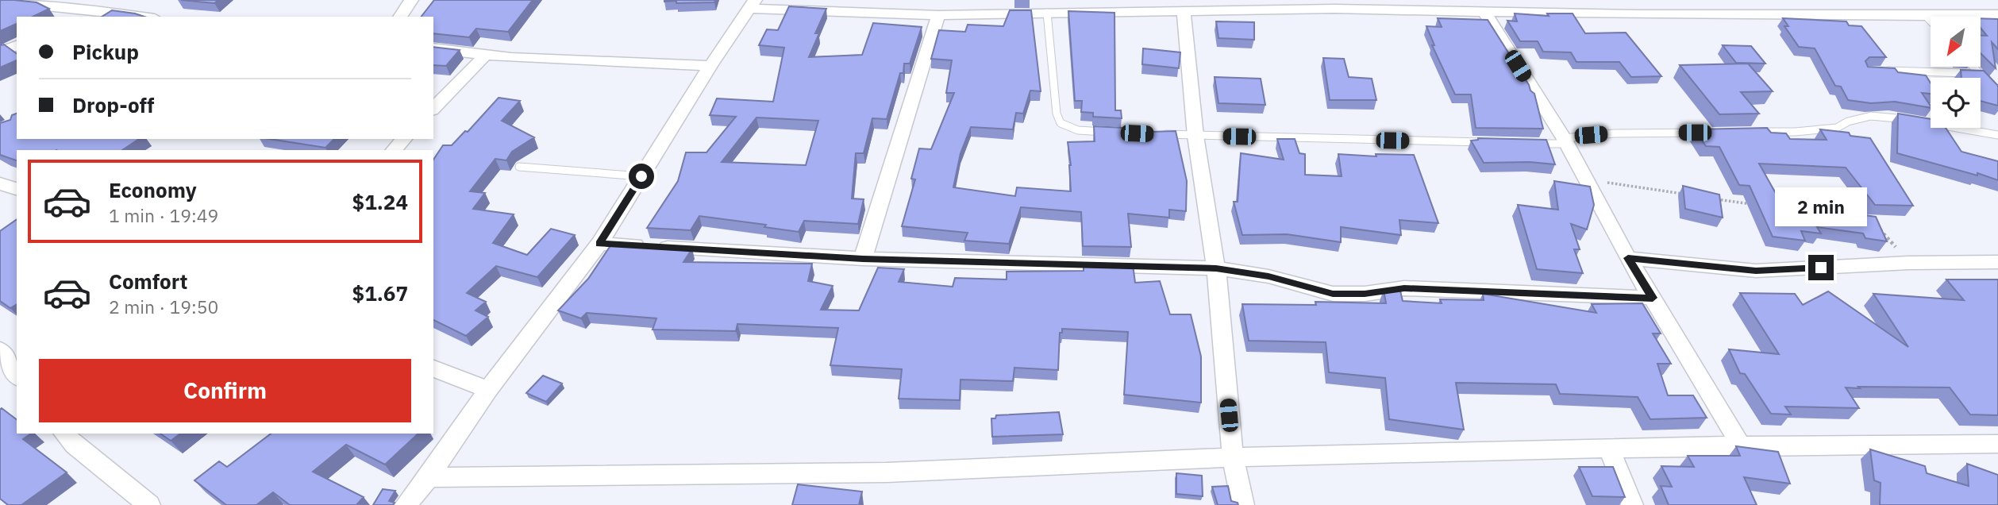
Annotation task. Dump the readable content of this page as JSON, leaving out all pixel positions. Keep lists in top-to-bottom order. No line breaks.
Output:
{"north":"bottom left","page":{"banner":["Pickup","Drop-off"],"list":[{"name":"Economy","note":"1 min · 19:49","value":"$1.24"},{"name":"Comfort","note":"2 min · 19:50","value":"$1.67"}],"bubble":"2 min","buttons":"Confirm"}}
